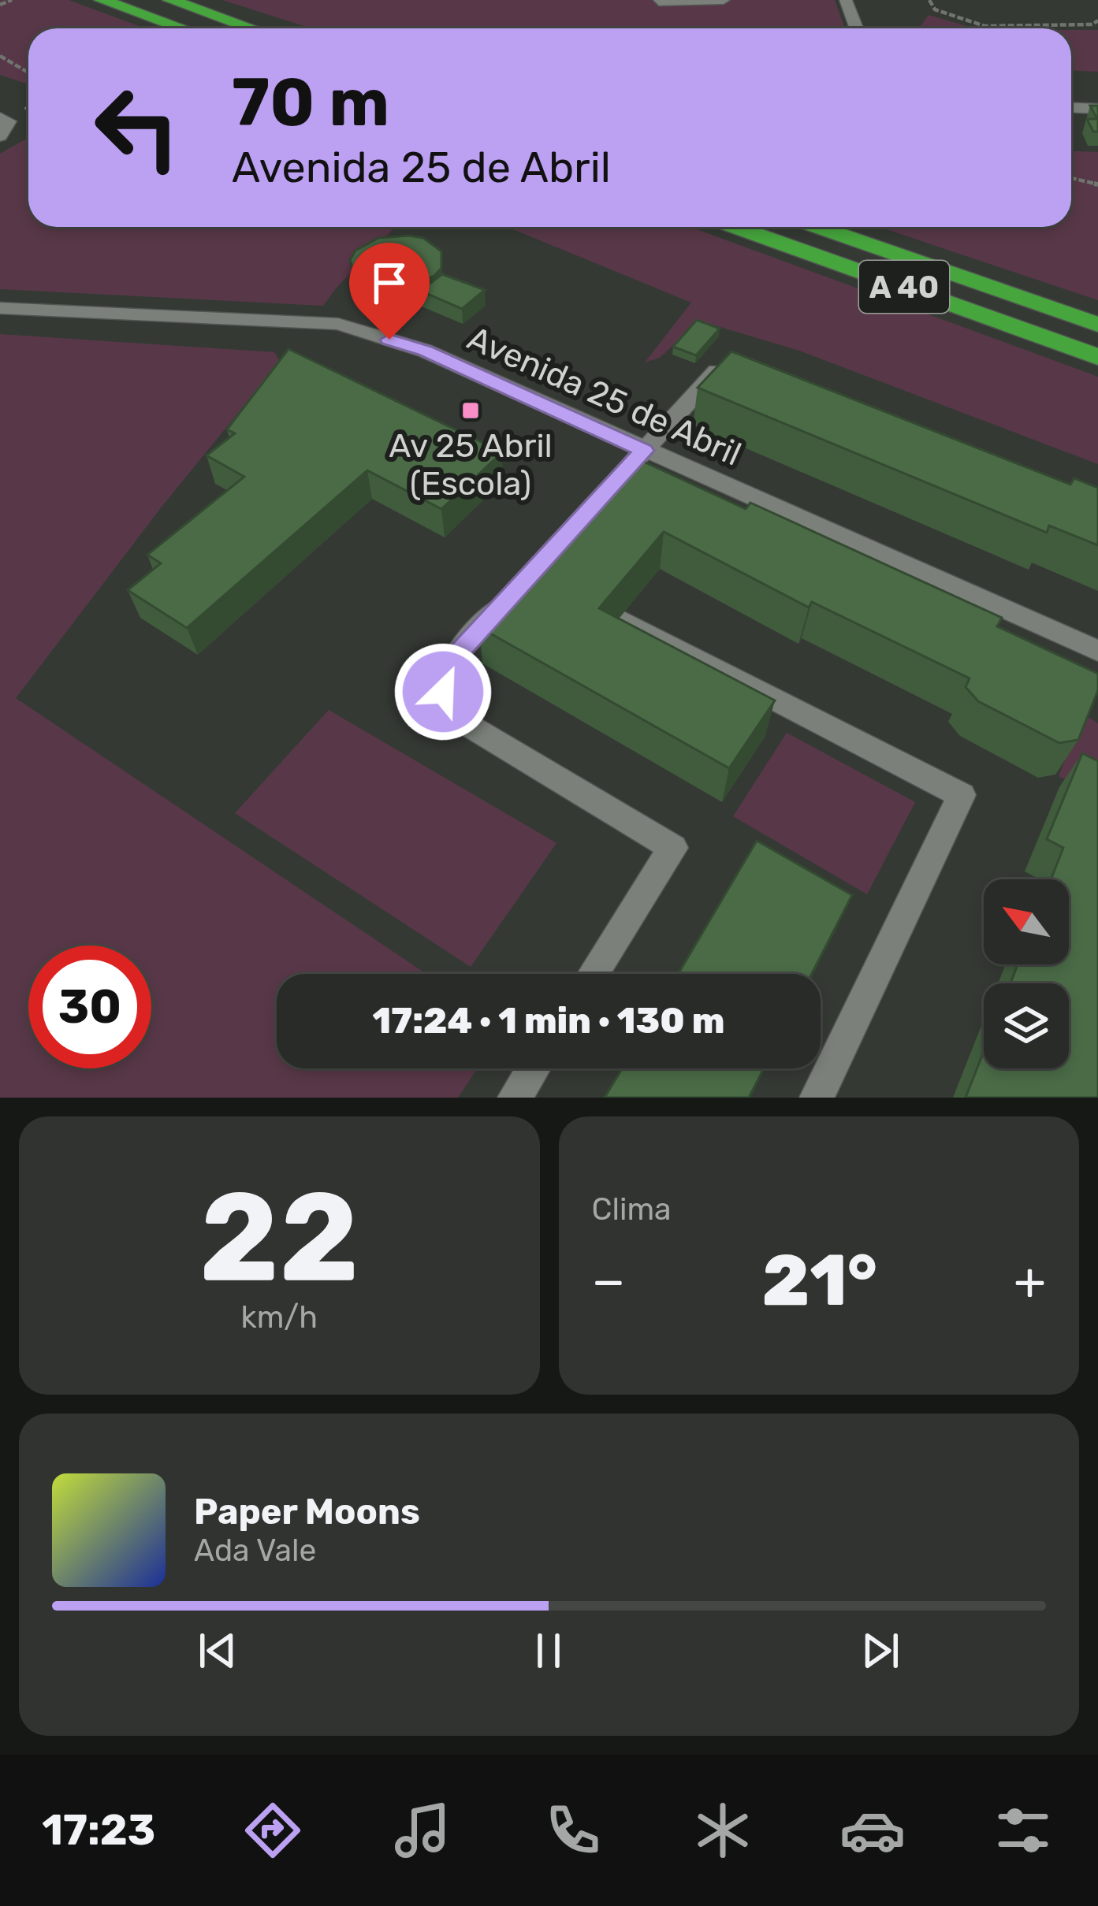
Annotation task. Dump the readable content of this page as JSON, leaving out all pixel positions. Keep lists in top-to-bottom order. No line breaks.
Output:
{"streets":{"highway":["A 40"],"street":["Avenida 25 de Abril"]},"places":{"transit":["Av 25 Abril (Escola)"]},"north":"top left","page":{"turn":["70 m","Avenida 25 de Abril"],"limit":"30","trip":"17:24 · 1 min · 130 m","tile":[["22","km/h"],"Clima"],"heat":["−","21°","+"],"song":["Paper Moons","Ada Vale"],"tabs":"17:23"}}
